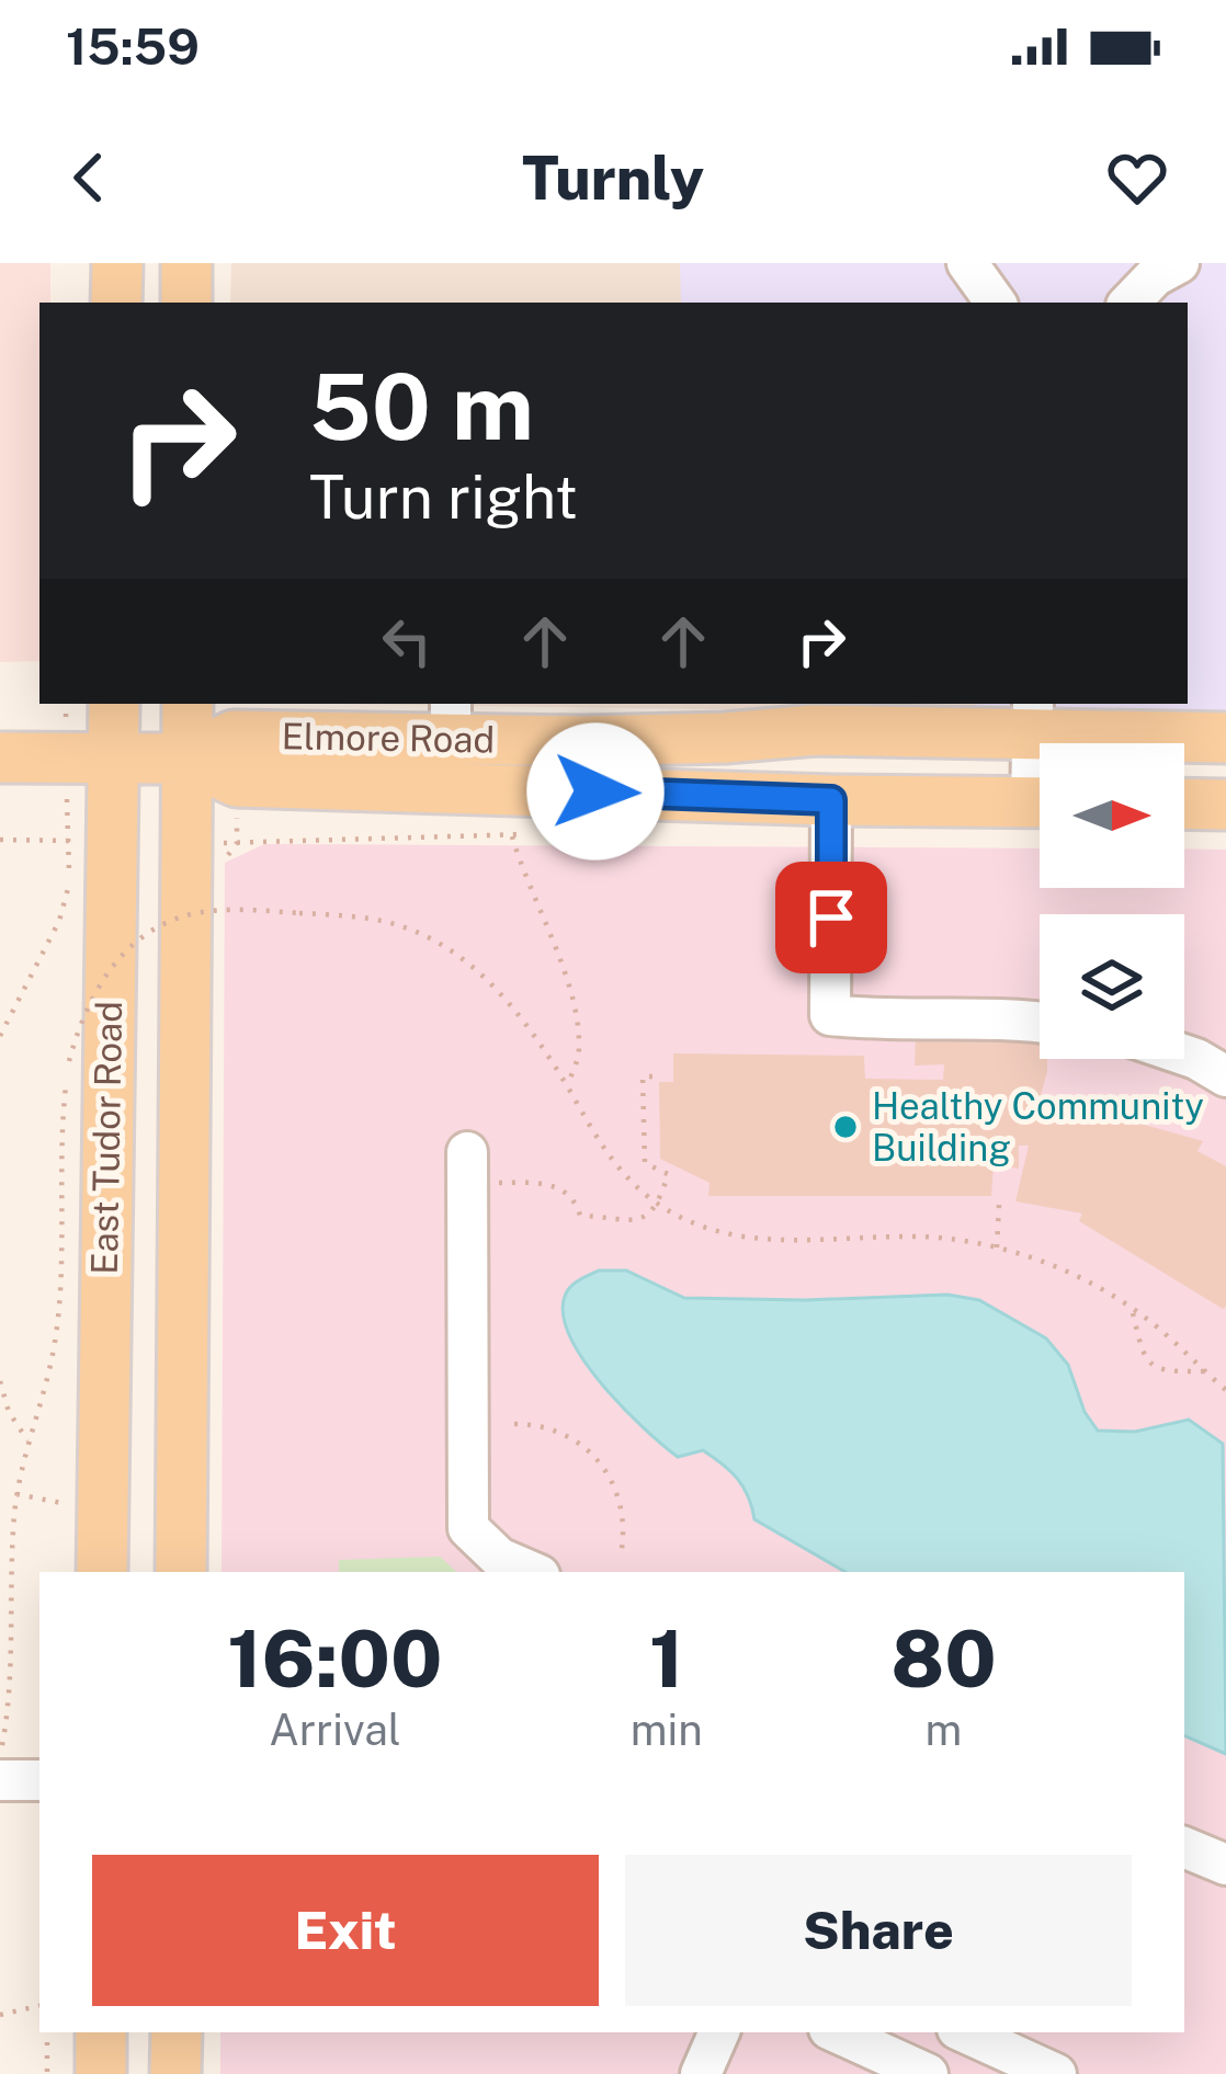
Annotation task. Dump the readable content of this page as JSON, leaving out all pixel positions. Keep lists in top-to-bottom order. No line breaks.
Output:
{"streets":{"main road":["Elmore Road","East Tudor Road"]},"crossings":[["Elmore Road","East Tudor Road"]],"places":["Healthy Community Building"],"north":"right","page":{"status":"15:59","header":"Turnly","turn":["50 m","Turn right"],"eta":["16:00","Arrival","1","min","80","m"],"buttons":["Exit","Share"]}}
